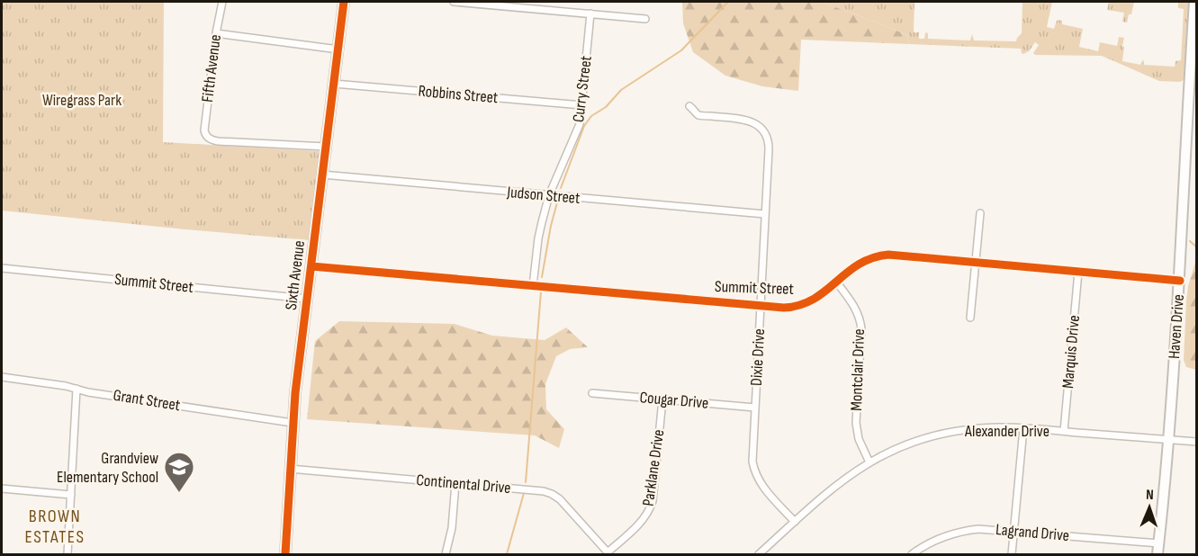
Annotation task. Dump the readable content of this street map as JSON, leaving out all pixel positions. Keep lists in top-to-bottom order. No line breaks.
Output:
{"streets":{"street":["Fifth Avenue","Curry Street","Robbins Street","Judson Street","Sixth Avenue","Summit Street","Haven Drive","Marquis Drive","Dixie Drive","Montclair Drive","Grant Street","Cougar Drive","Alexander Drive","Parklane Drive","Continental Drive","Lagrand Drive"]},"crossings":[["Fifth Avenue","Sixth Avenue"],["Curry Street","Robbins Street"],["Curry Street","Judson Street"],["Curry Street","Summit Street"],["Robbins Street","Sixth Avenue"],["Judson Street","Sixth Avenue"],["Judson Street","Dixie Drive"],["Sixth Avenue","Summit Street"],["Sixth Avenue","Grant Street"],["Sixth Avenue","Continental Drive"],["Summit Street","Haven Drive"],["Summit Street","Marquis Drive"],["Summit Street","Dixie Drive"],["Summit Street","Montclair Drive"],["Haven Drive","Alexander Drive"],["Haven Drive","Lagrand Drive"],["Marquis Drive","Alexander Drive"],["Dixie Drive","Cougar Drive"],["Dixie Drive","Alexander Drive"],["Montclair Drive","Alexander Drive"],["Cougar Drive","Parklane Drive"],["Parklane Drive","Continental Drive"]],"districts":["BROWN ESTATES"],"parks":["Wiregrass Park"],"places":{"school or university":["Grandview Elementary School"]},"north":"top"}
